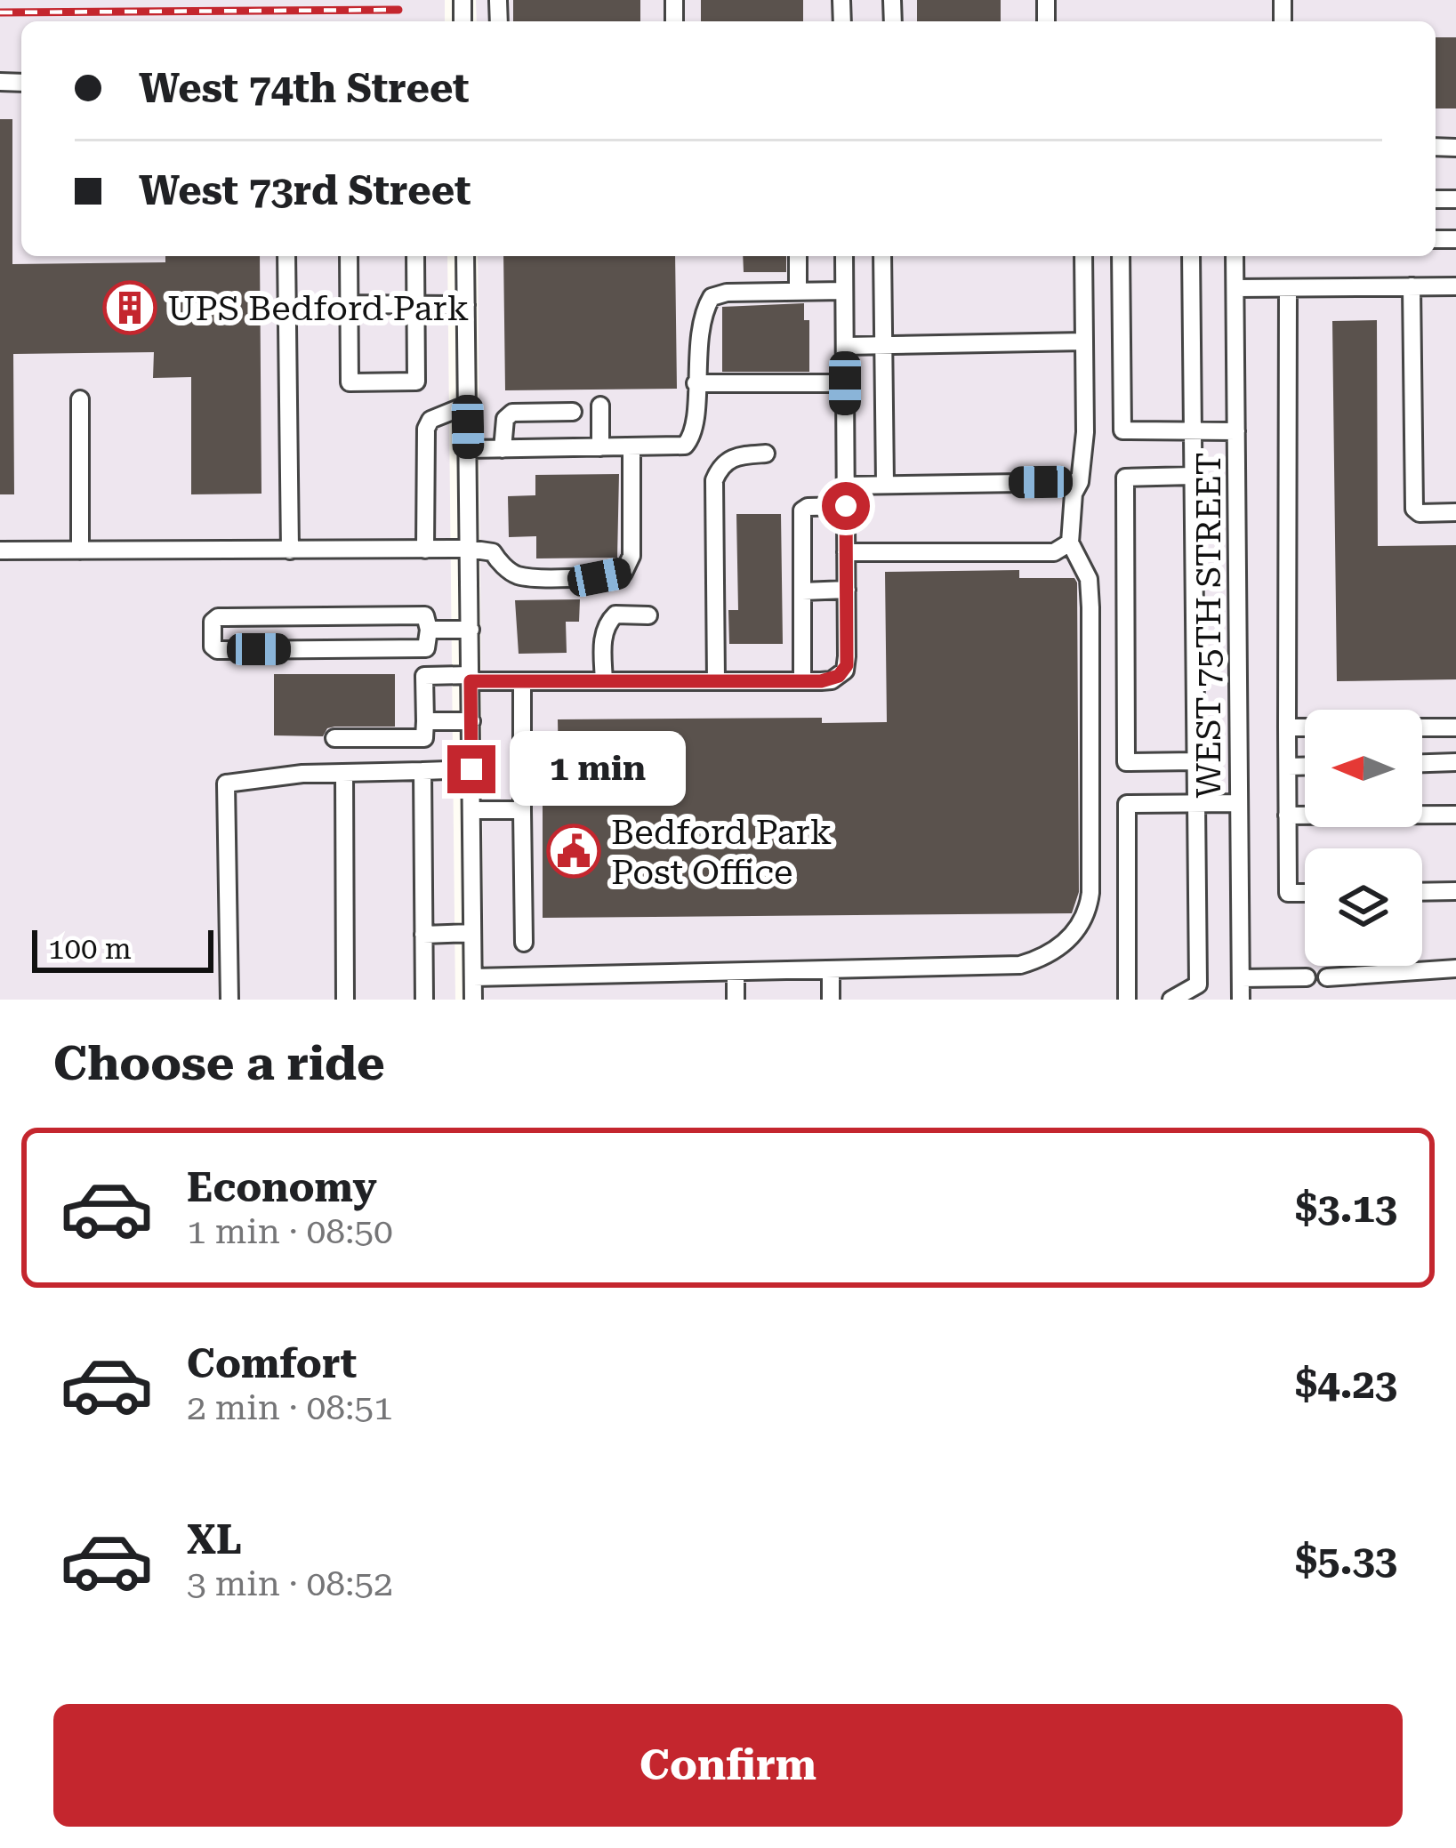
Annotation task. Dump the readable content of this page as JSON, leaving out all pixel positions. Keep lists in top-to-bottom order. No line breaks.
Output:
{"streets":{"street":["WEST 75TH STREET"]},"places":{"building":["UPS Bedford Park"],"public building":["Bedford Park Post Office"]},"scale_bar":"100 m","north":"left","page":{"banner":["West 74th Street","West 73rd Street"],"bubble":"1 min","scale":"100 m","heading":"Choose a ride","list":[{"name":"Economy","note":"1 min · 08:50","value":"$3.13"},{"name":"Comfort","note":"2 min · 08:51","value":"$4.23"},{"name":"XL","note":"3 min · 08:52","value":"$5.33"}],"buttons":"Confirm"}}
